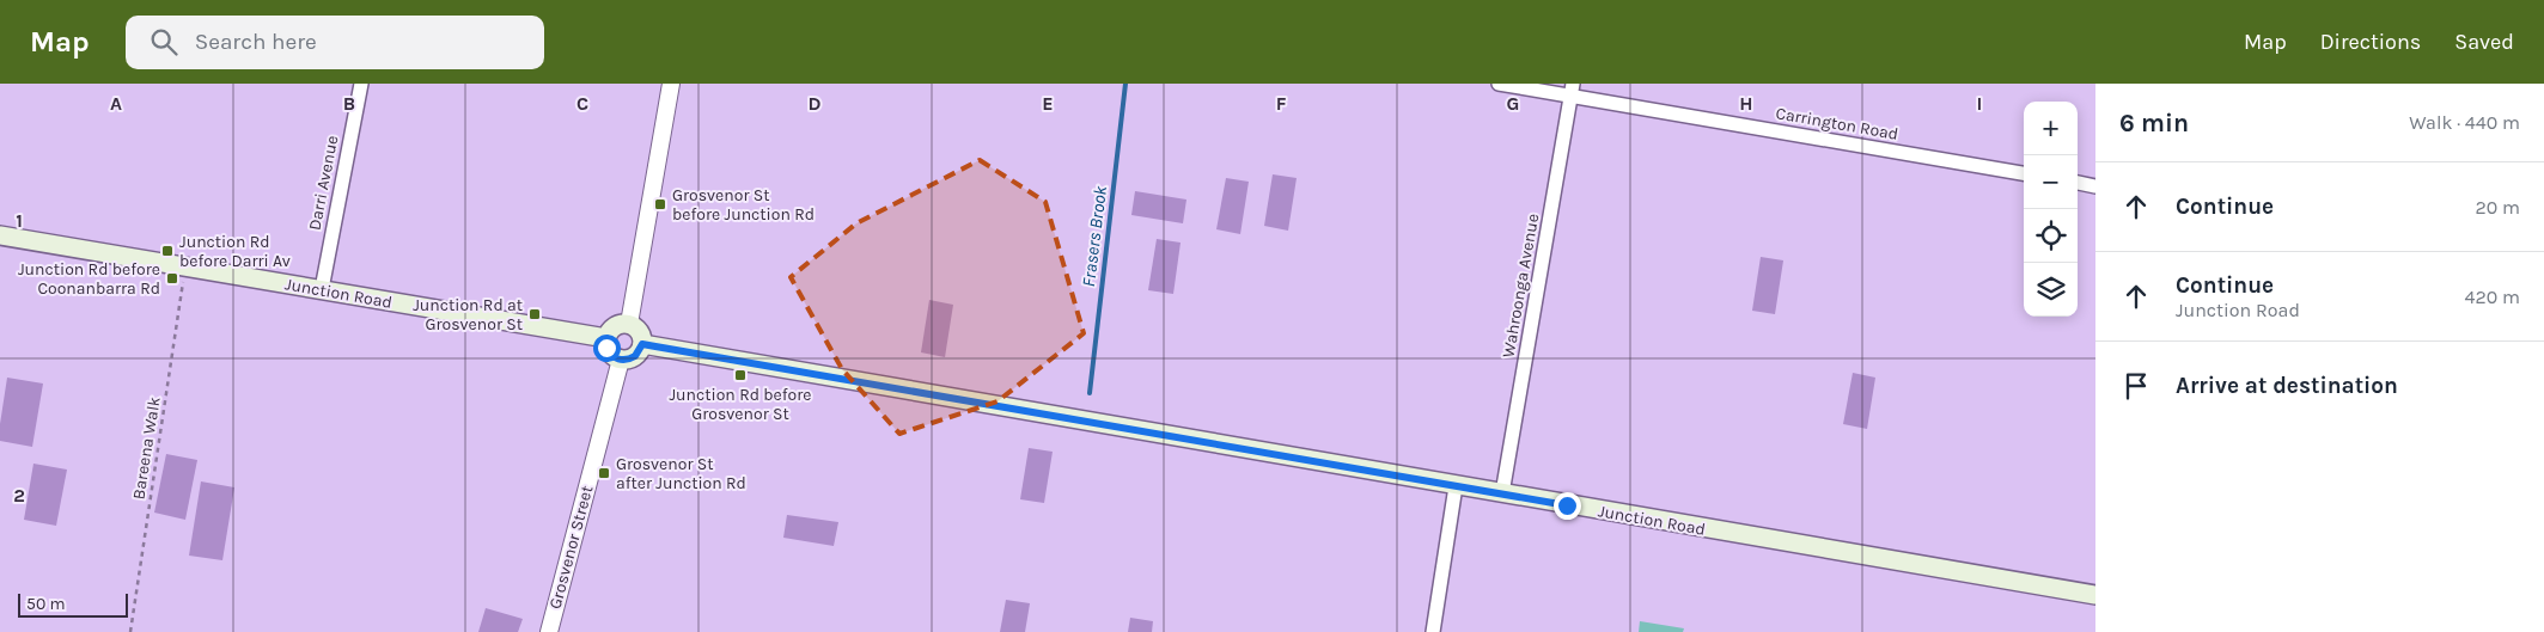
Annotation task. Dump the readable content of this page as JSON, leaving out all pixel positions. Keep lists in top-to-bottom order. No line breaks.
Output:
{"streets":{"main road":["Junction Road"],"street":["Carrington Road","Darri Avenue","Wahroonga Avenue","Grosvenor Street"],"path":["Bareena Walk"]},"crossings":[["Carrington Road","Wahroonga Avenue"],["Darri Avenue","Junction Road"],["Wahroonga Avenue","Junction Road"],["Junction Road","Bareena Walk"],["Junction Road","Grosvenor Street"]],"water":["Frasers Brook"],"places":{"transit":["Grosvenor St before Junction Rd","Junction Rd before Darri Av","Junction Rd before Coonanbarra Rd","Junction Rd at Grosvenor St","Junction Rd before Grosvenor St","Grosvenor St after Junction Rd"]},"scale_bar":"50 m","page":{"header":"Map","search":"Search here","nav":["Map","Directions","Saved"],"heading":["6 min","Walk · 440 m"],"map_buttons":["+","−"],"list":[["Continue","20 m"],["Continue","Junction Road","420 m"],"Arrive at destination"],"scale":"50 m"},"grid":{"columns":["A","B","C","D","E","F","G","H","I"],"rows":["1","2"]}}
